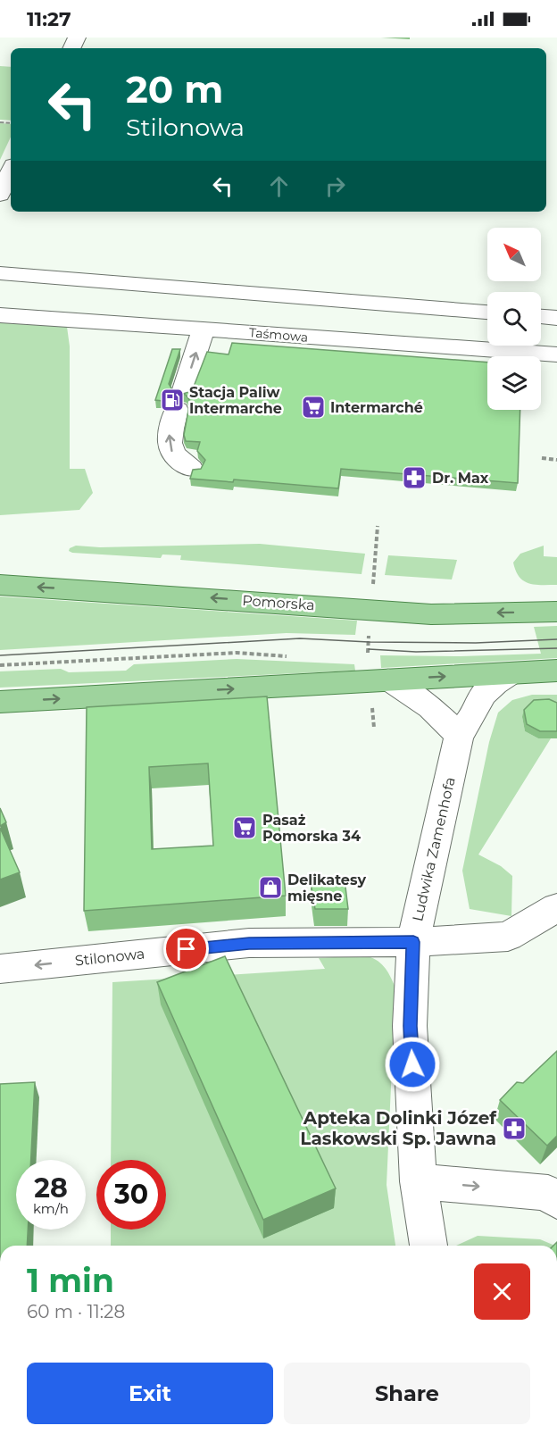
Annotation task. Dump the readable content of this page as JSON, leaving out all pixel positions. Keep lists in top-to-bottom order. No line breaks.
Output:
{"streets":{"main road":["Pomorska"],"street":["Taśmowa","Ludwika Zamenhofa","Stilonowa"]},"crossings":[["Ludwika Zamenhofa","Stilonowa"]],"one_way":["Stilonowa"],"places":{"fuel station":["Stacja Paliw Intermarche"],"supermarket":["Intermarché","Pasaż Pomorska 34"],"pharmacy":["Dr. Max","Apteka Dolinki Józef Laskowski Sp. Jawna"],"shop":["Delikatesy mięsne"]},"north":"top left","page":{"status":"11:27","turn":["20 m","Stilonowa"],"speed":"28 km/h","limit":"30","heading":["1 min","60 m · 11:28"],"buttons":["Exit","Share"]}}
